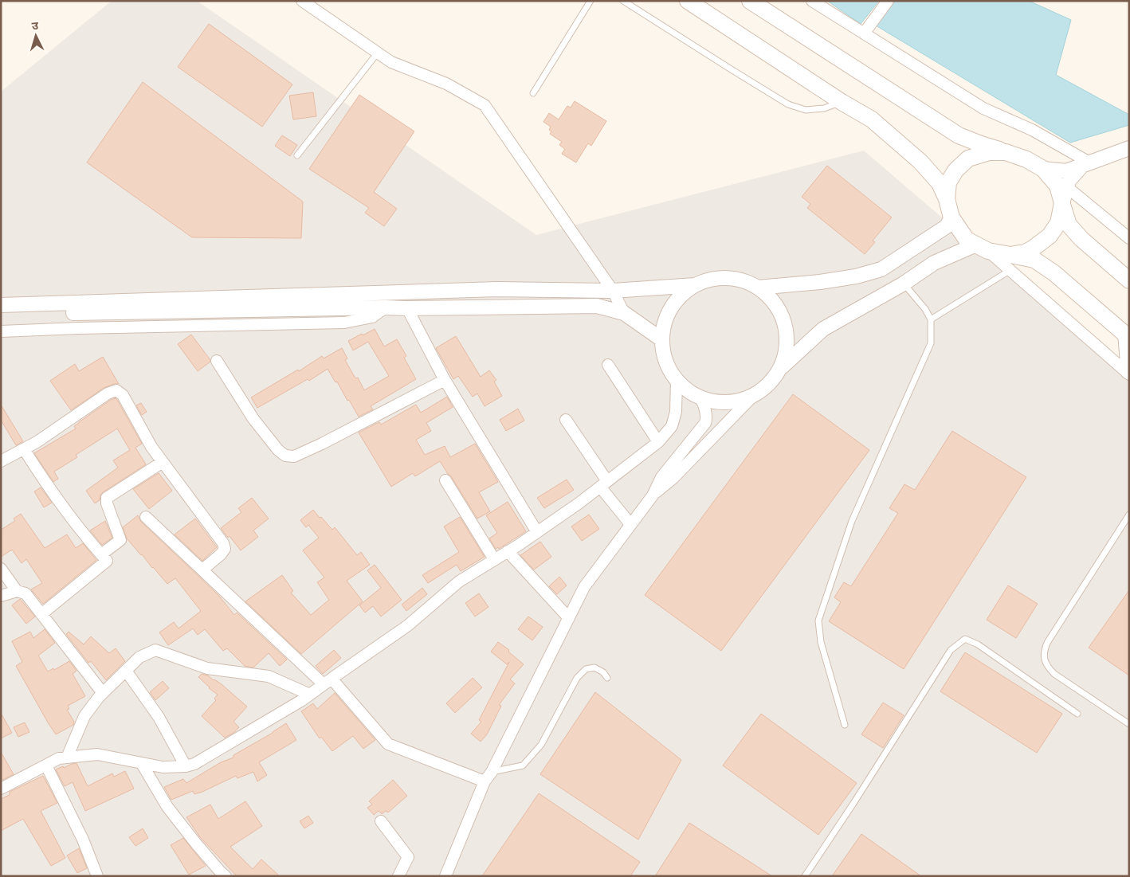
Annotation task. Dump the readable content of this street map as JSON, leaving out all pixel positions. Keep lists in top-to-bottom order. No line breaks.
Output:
{"north":"top"}
